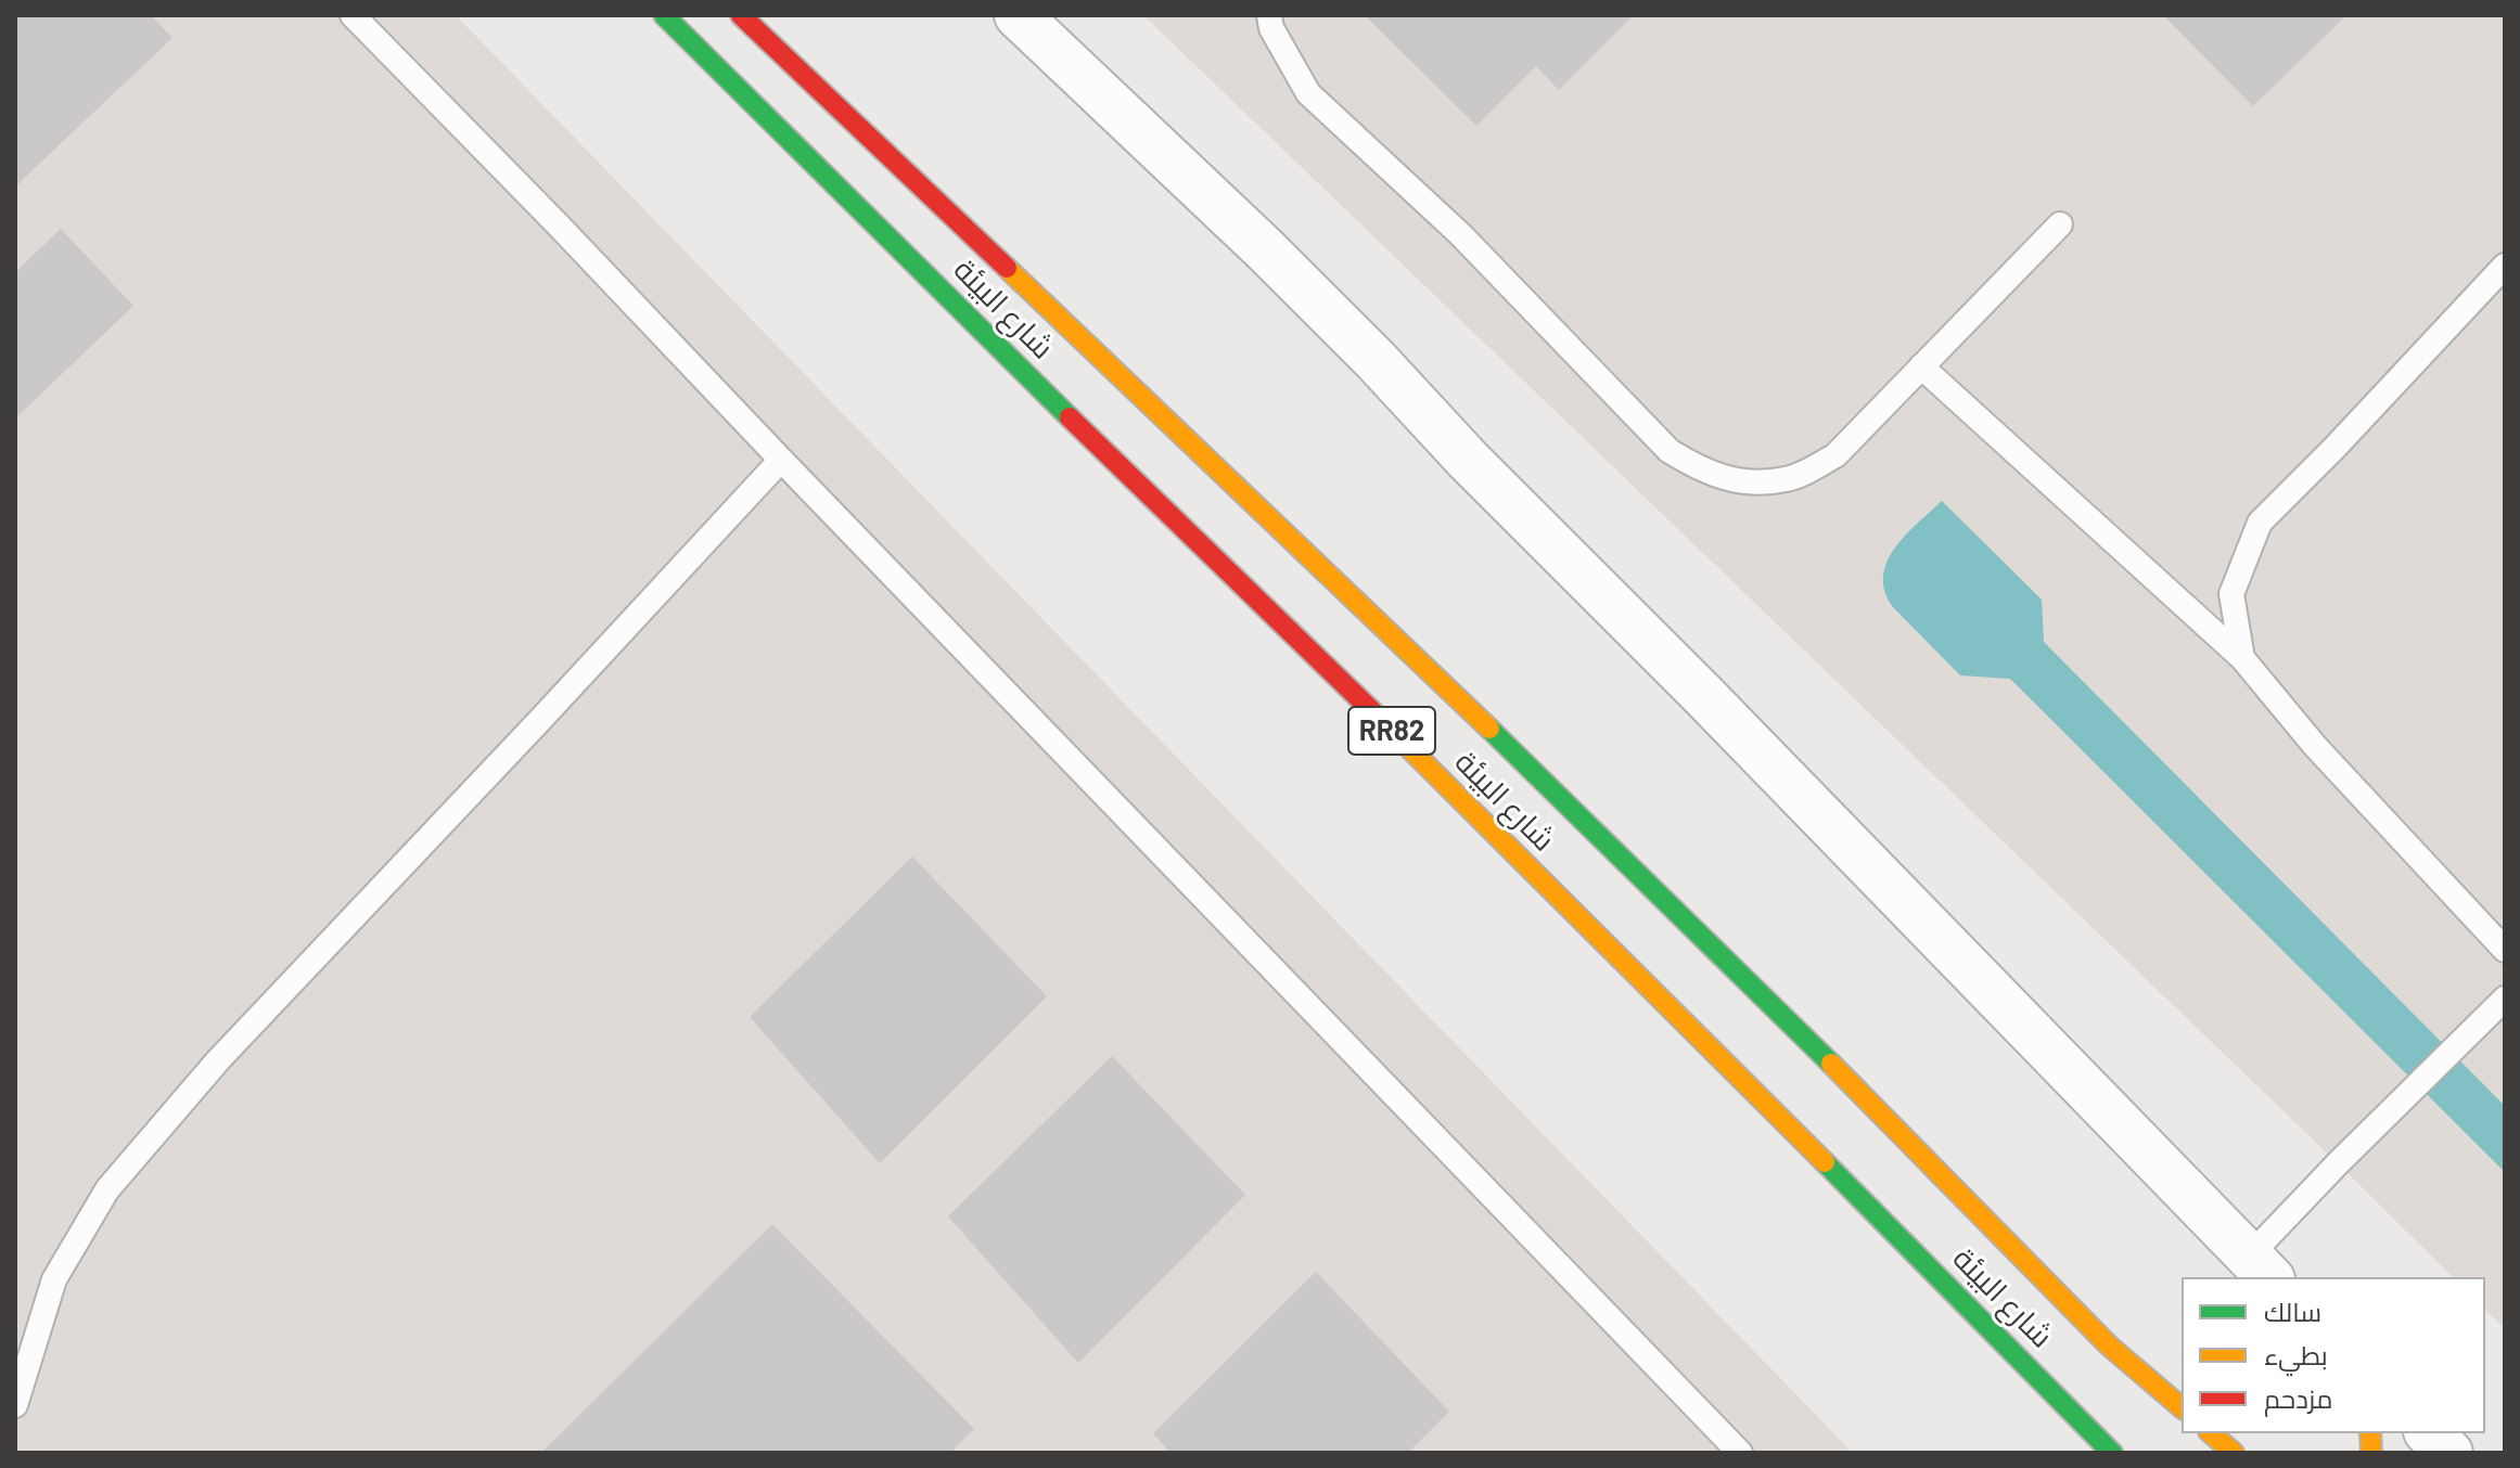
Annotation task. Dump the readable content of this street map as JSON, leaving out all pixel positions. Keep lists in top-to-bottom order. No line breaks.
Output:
{"streets":{"highway":["شارع البيئة","RR82"]},"legend":["سالك","بطيء","مزدحم"]}
